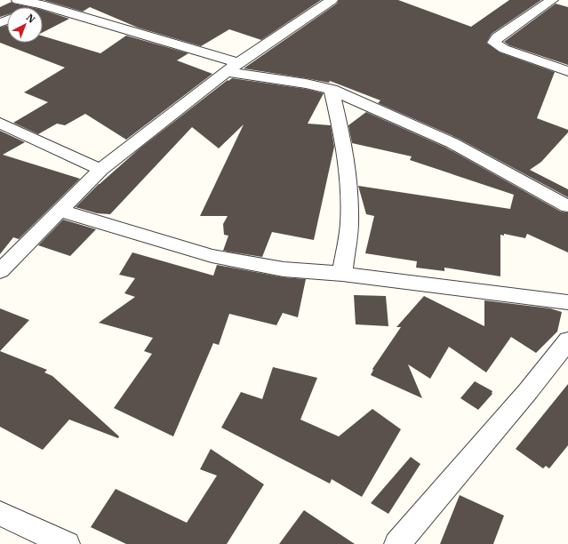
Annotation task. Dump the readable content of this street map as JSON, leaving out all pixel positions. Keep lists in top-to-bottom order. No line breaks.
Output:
{"north":"top right"}
